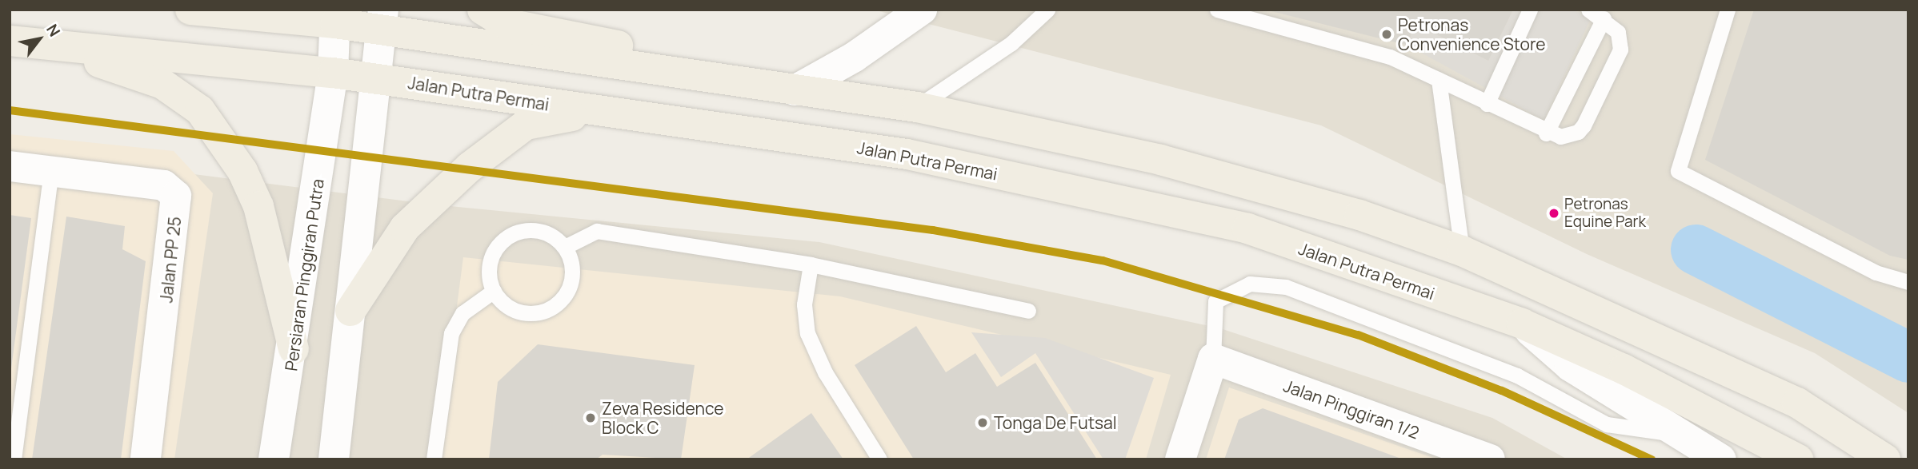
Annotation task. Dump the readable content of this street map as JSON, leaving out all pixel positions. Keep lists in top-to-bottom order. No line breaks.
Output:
{"streets":{"main road":["Jalan Putra Permai"],"street":["Jalan PP 25","Persiaran Pinggiran Putra","Jalan Pinggiran 1/2"]},"crossings":[["Jalan Putra Permai","Persiaran Pinggiran Putra"]],"places":["Petronas Convenience Store","Petronas Equine Park","Zeva Residence Block C","Tonga De Futsal"],"north":"top right"}
